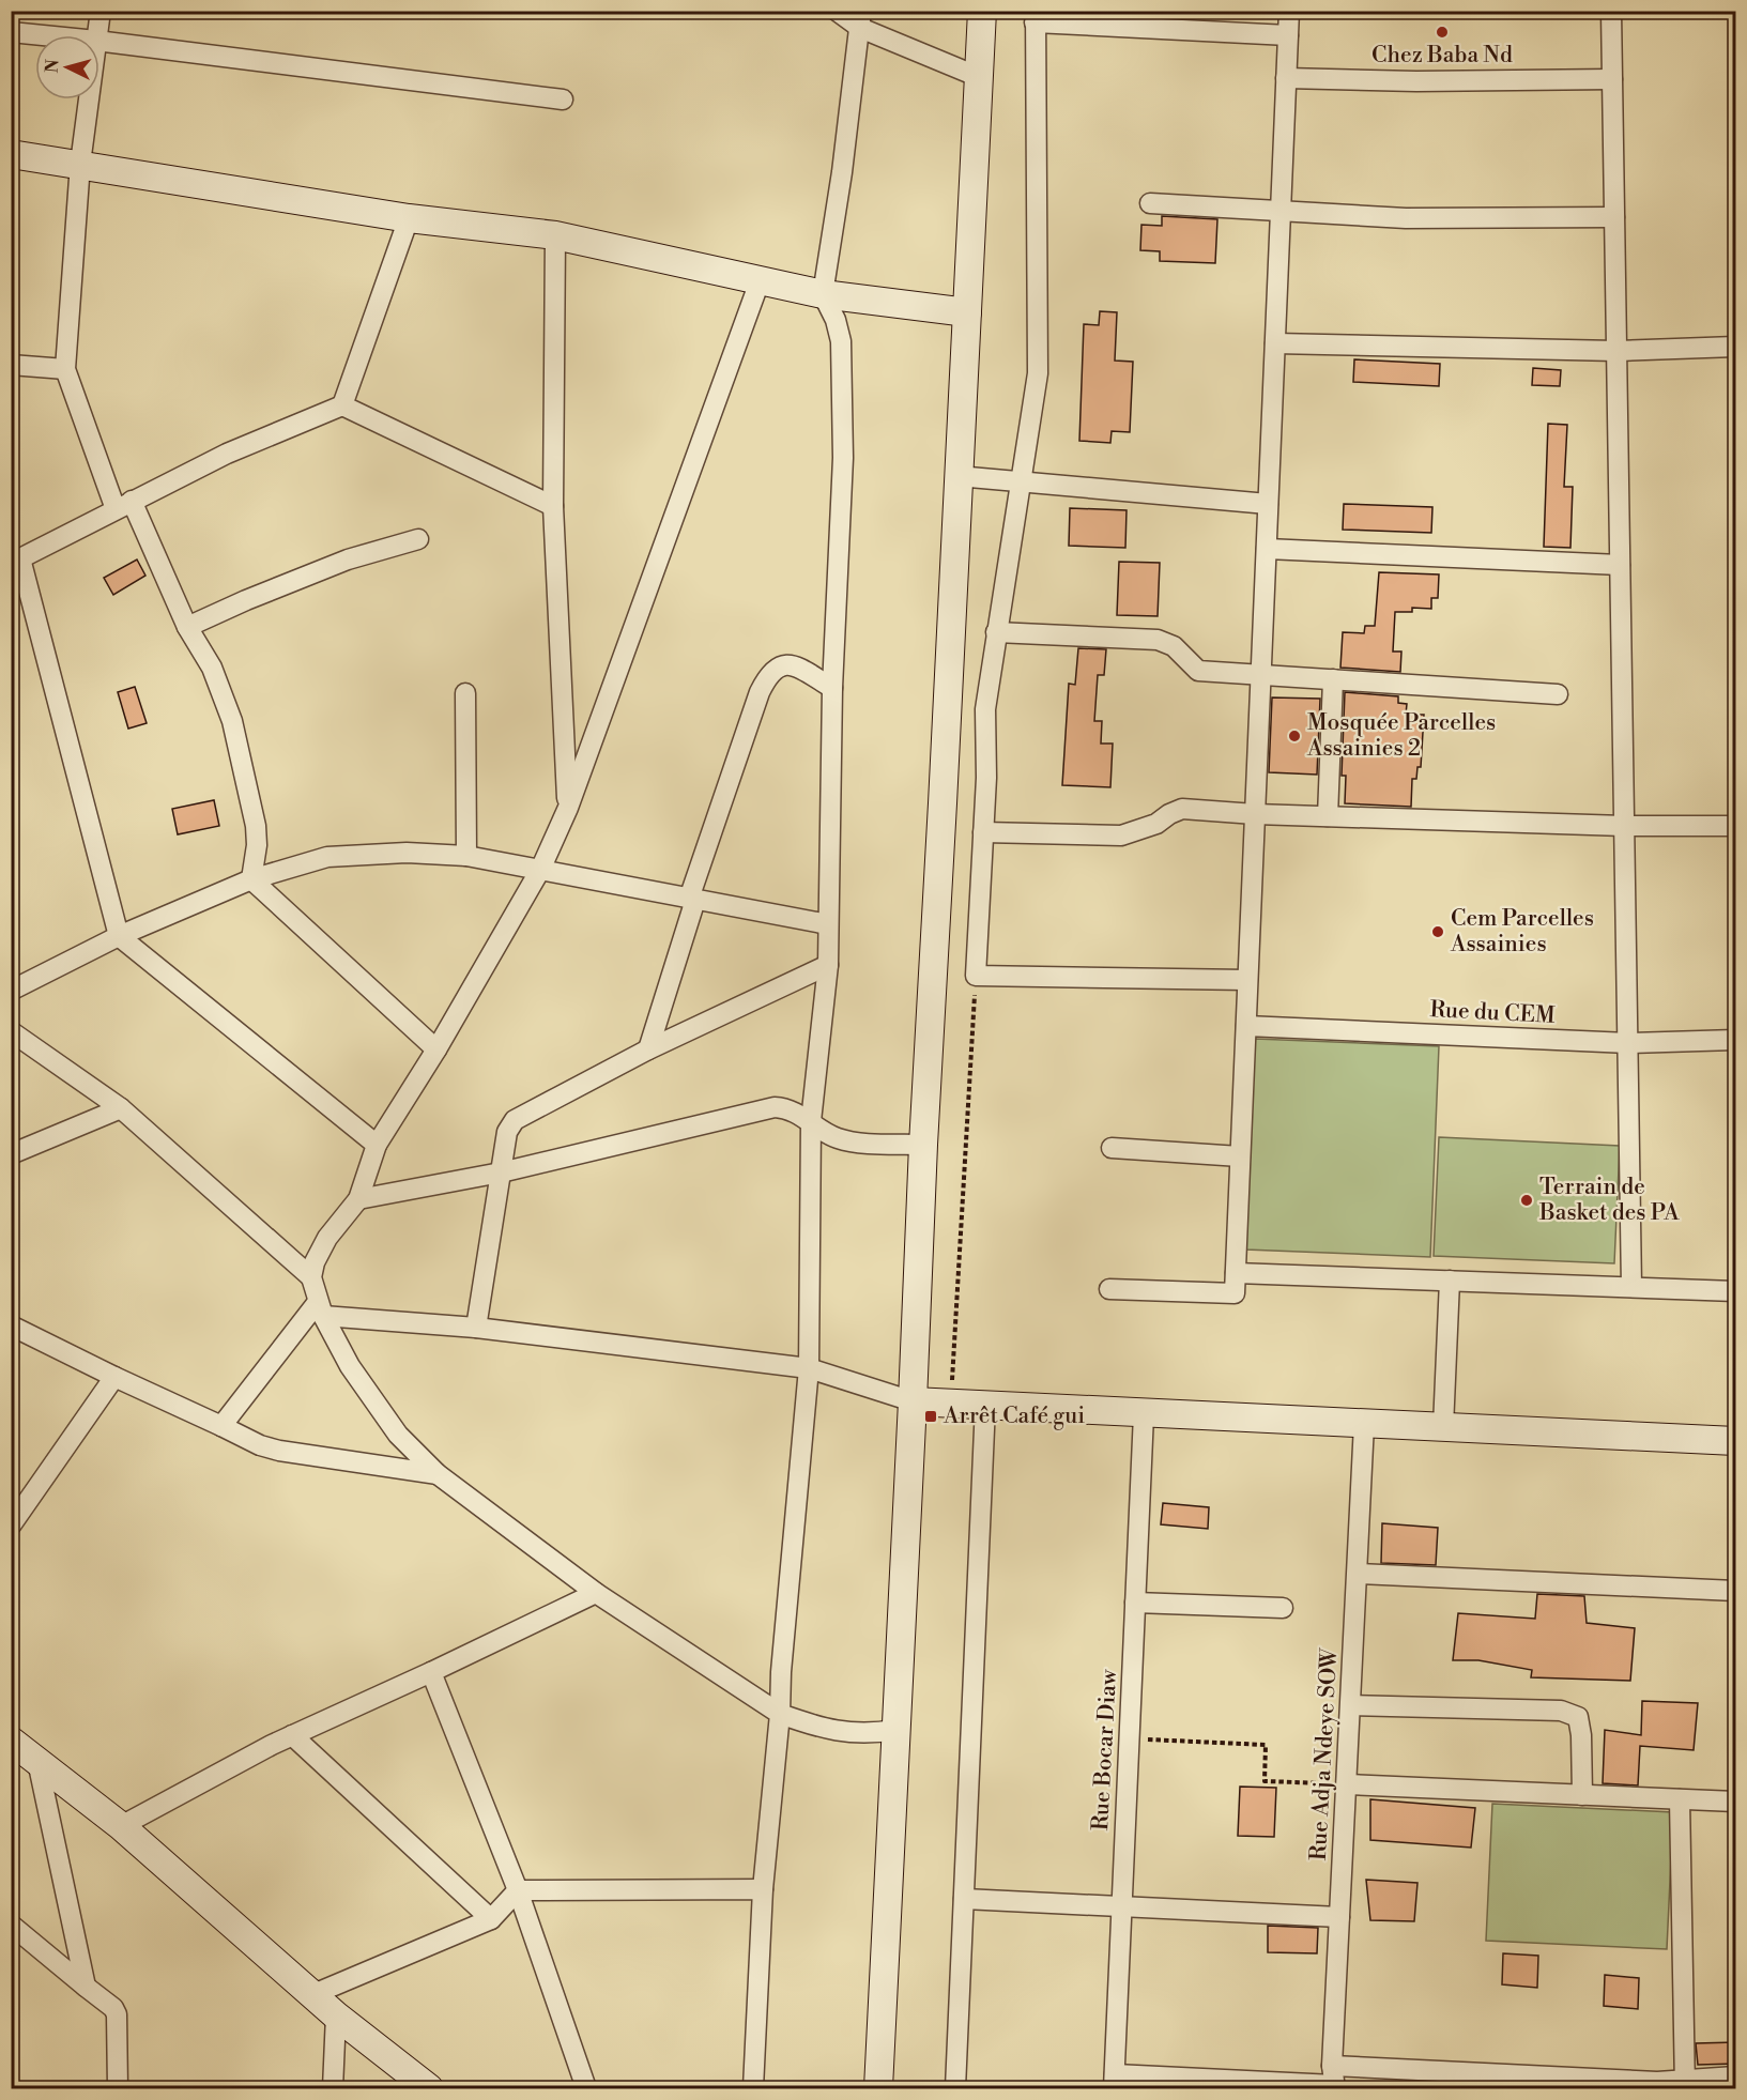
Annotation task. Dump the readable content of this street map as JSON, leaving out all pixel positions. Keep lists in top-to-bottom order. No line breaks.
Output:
{"streets":{"street":["Rue du CEM","Rue Bocar Diaw","Rue Adja Ndeye SOW"]},"places":{"other":["Chez Baba Nd","Mosquée Parcelles Assainies 2","Cem Parcelles Assainies","Terrain de Basket des PA"],"transit":["Arrêt Café gui"]},"north":"left"}
